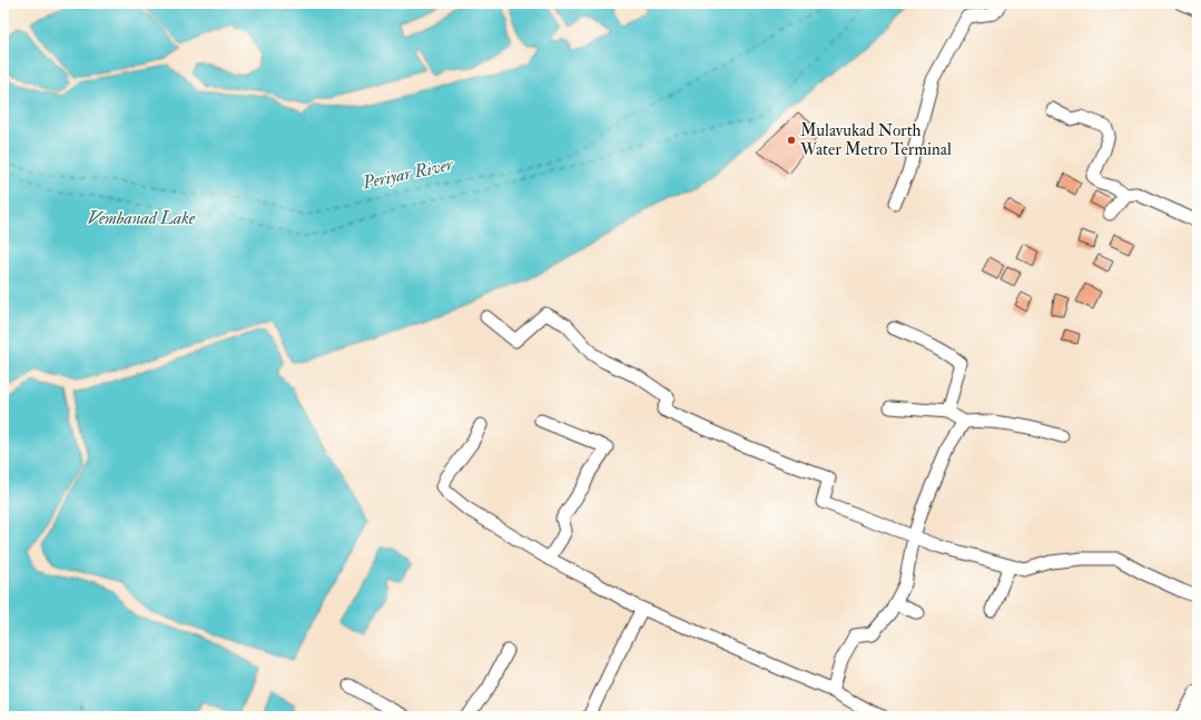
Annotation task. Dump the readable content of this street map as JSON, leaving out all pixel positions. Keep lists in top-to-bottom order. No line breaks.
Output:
{"water":["Periyar River","Vembanad Lake"],"places":["Mulavukad North Water Metro Terminal"]}
